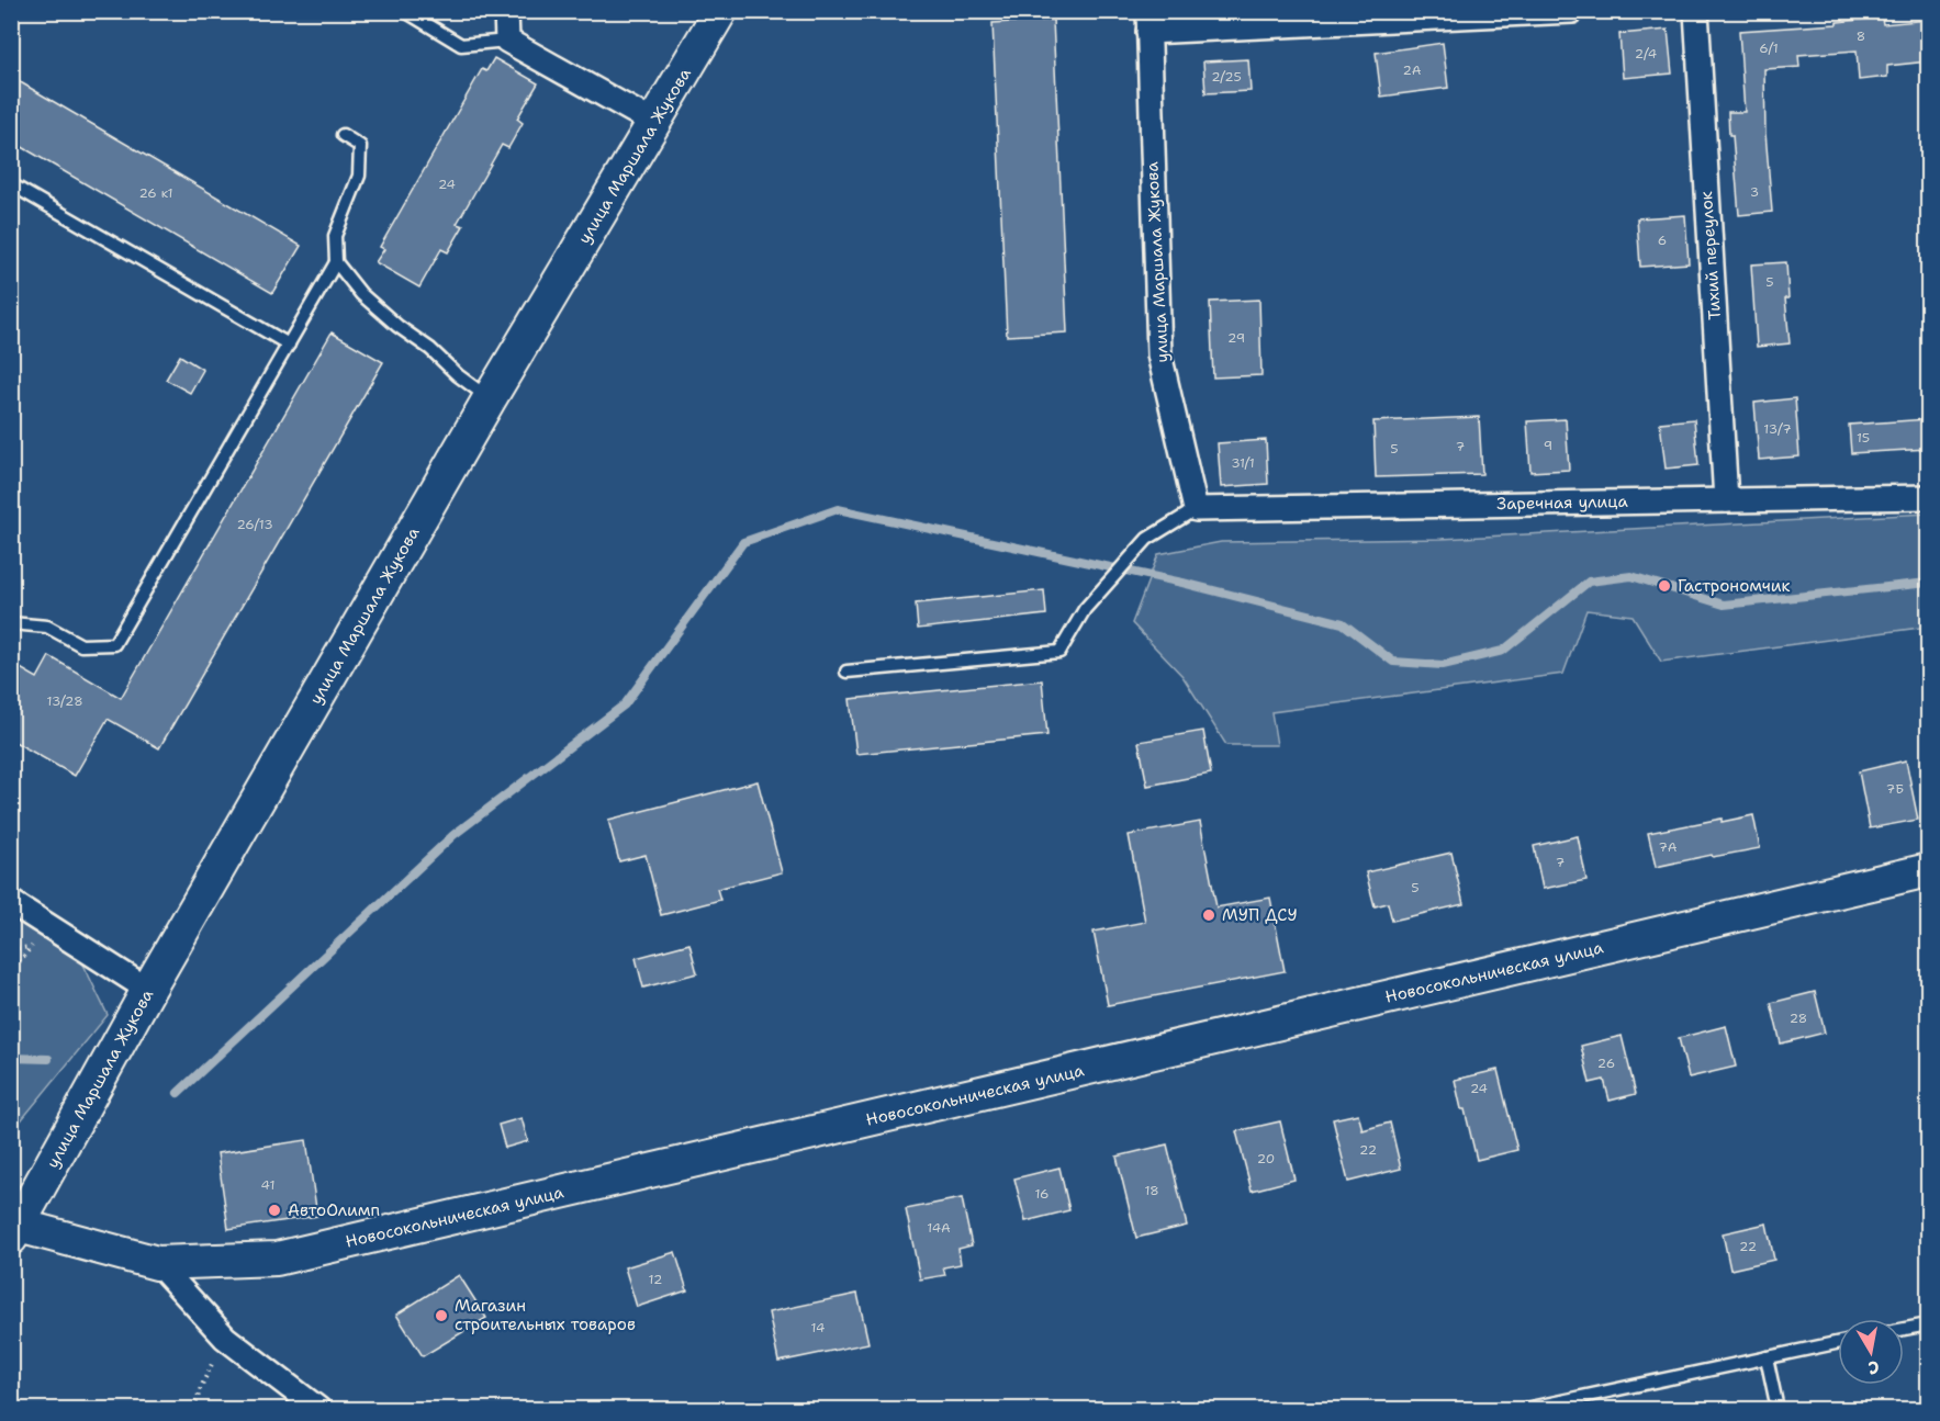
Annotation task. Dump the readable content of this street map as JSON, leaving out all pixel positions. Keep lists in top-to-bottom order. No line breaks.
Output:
{"streets":{"main road":["улица Маршала Жукова","Новосокольническая улица"],"street":["Тихий переулок","Заречная улица"]},"crossings":[["улица Маршала Жукова","Заречная улица"],["улица Маршала Жукова","Новосокольническая улица"],["Тихий переулок","Заречная улица"]],"places":["Гастрономчик","МУП ДСУ","АвтоОлимп","Магазин строительных товаров"],"house_numbers":["8","6/1","2/4","2А","2/25","24","3","26 к1","6","5","29","13/7","15","9","7","5","31/1","26/13","13/28","7Б","7А","7","5","28","26","24","22","20","41","18","16","14А","22","12","14"],"north":"bottom"}
